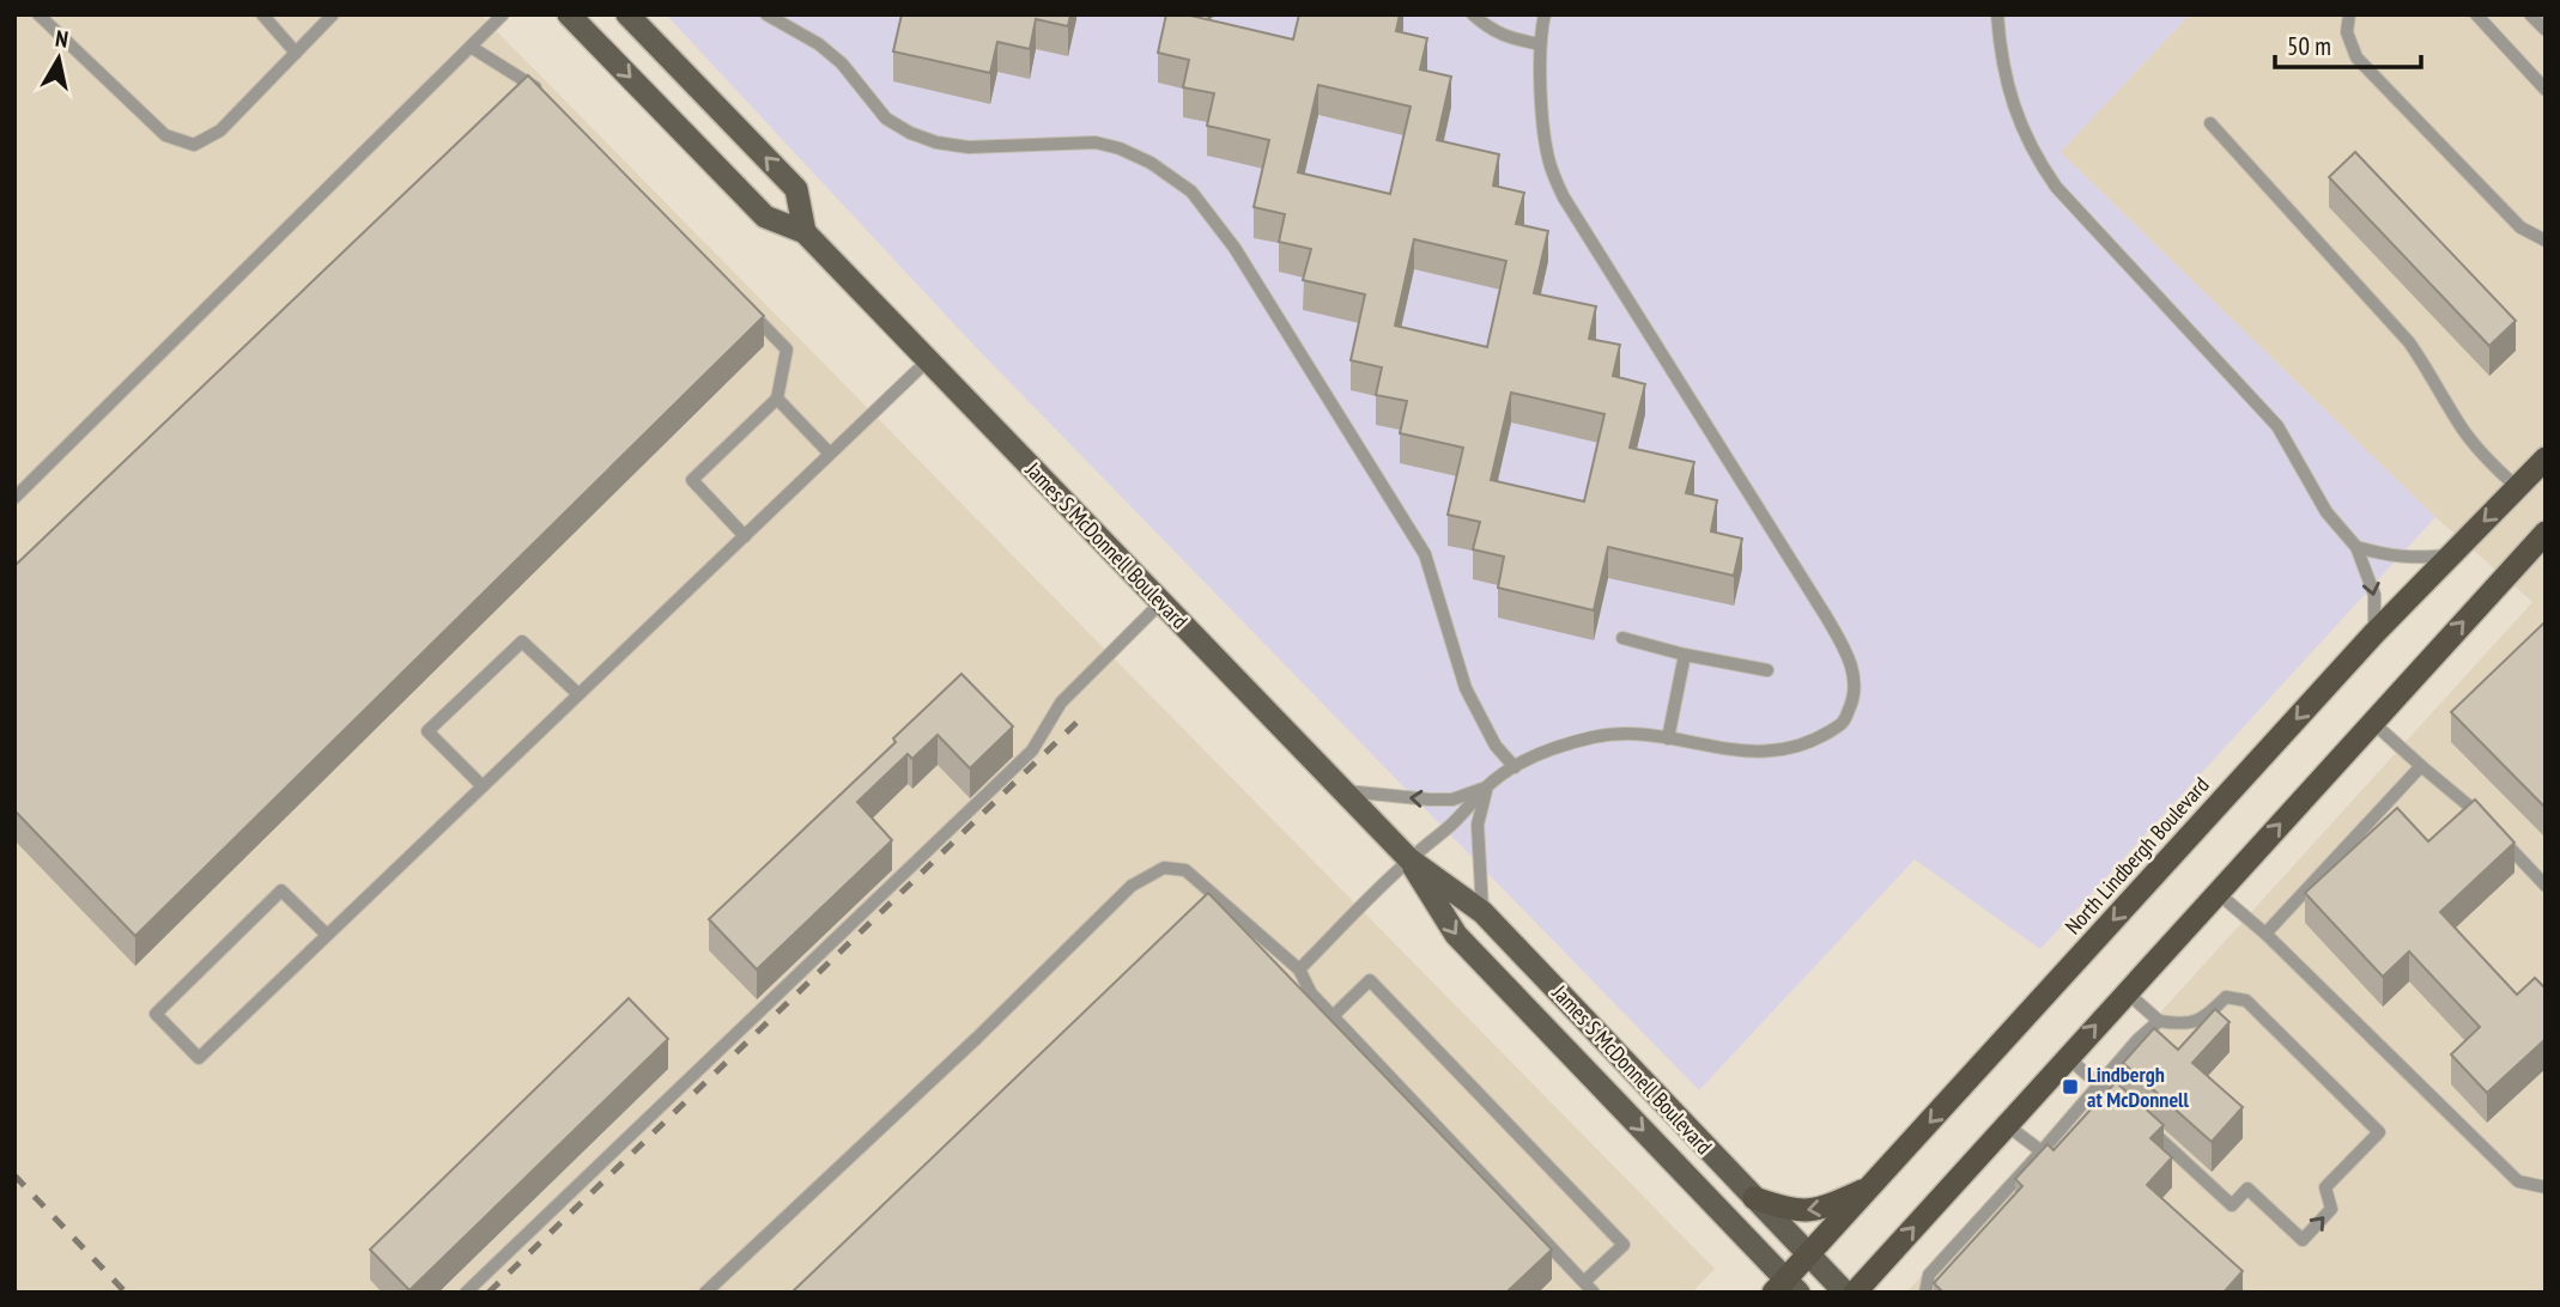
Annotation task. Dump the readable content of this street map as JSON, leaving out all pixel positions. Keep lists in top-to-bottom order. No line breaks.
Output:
{"streets":{"highway":["North Lindbergh Boulevard"],"main road":["James S McDonnell Boulevard"]},"crossings":[["James S McDonnell Boulevard","North Lindbergh Boulevard"]],"places":{"transit":["Lindbergh at McDonnell"]},"scale_bar":"50 m","north":"top"}
